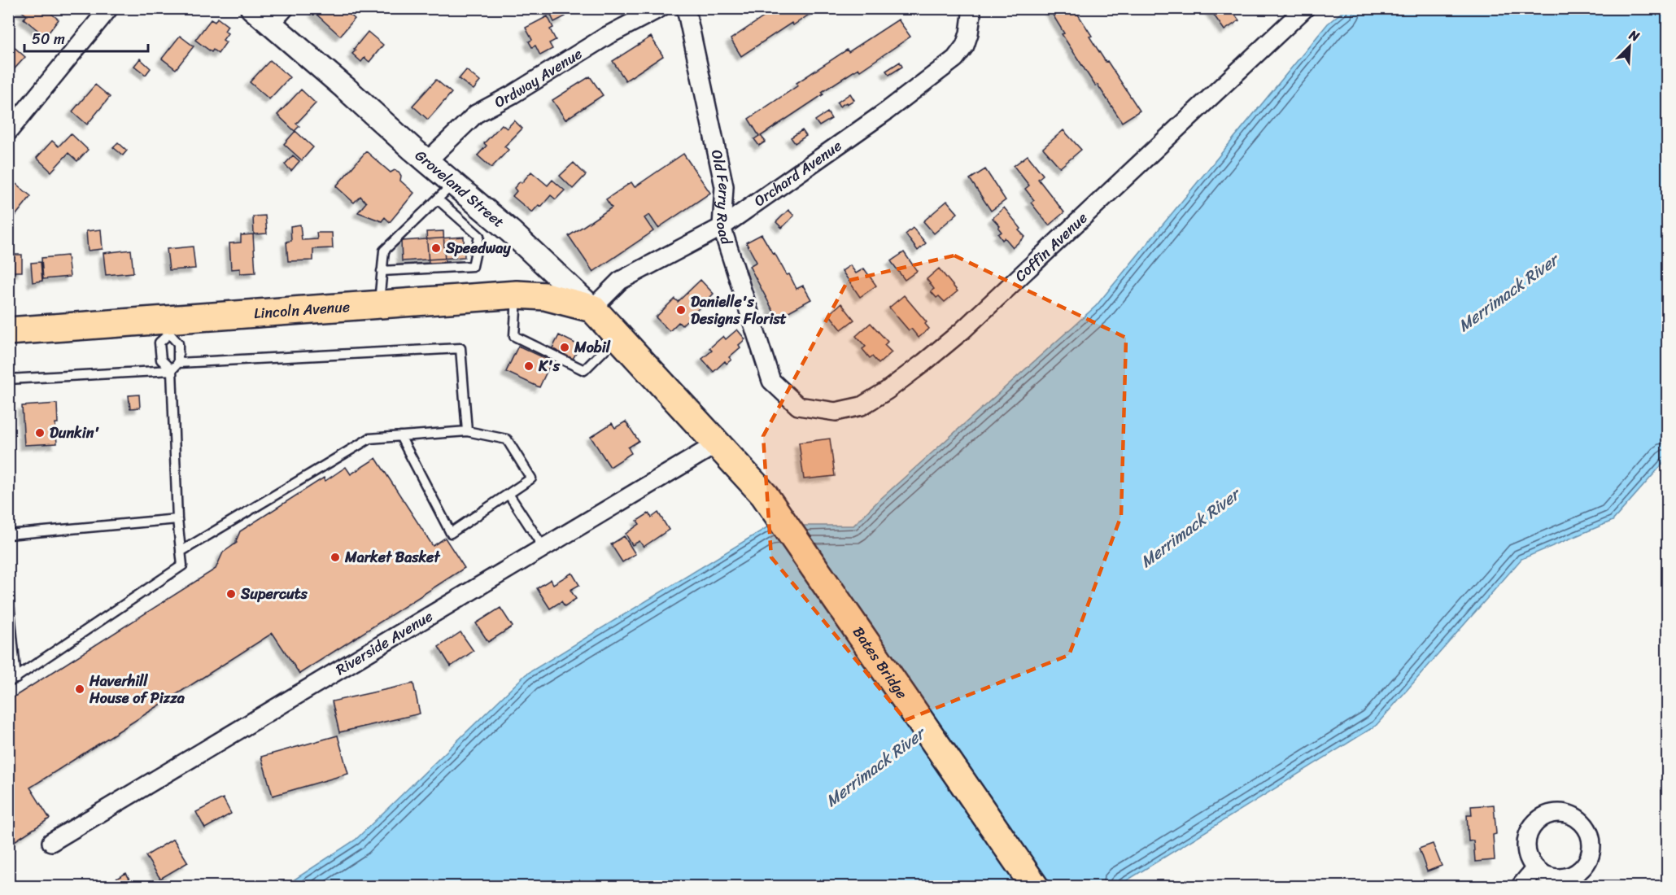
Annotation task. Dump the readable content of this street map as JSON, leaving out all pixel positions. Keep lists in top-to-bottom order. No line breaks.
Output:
{"streets":{"main road":["Groveland Street","Lincoln Avenue","Bates Bridge"],"street":["Ordway Avenue","Orchard Avenue","Old Ferry Road","Coffin Avenue","Riverside Avenue"]},"crossings":[["Ordway Avenue","Groveland Street"],["Orchard Avenue","Groveland Street"],["Orchard Avenue","Old Ferry Road"],["Orchard Avenue","Lincoln Avenue"],["Groveland Street","Lincoln Avenue"],["Groveland Street","Riverside Avenue"],["Groveland Street","Bates Bridge"],["Old Ferry Road","Coffin Avenue"],["Riverside Avenue","Bates Bridge"]],"water":["Merrimack River"],"places":["Speedway","Danielle's Designs Florist","Mobil","K's","Dunkin'","Market Basket","Supercuts","Haverhill House of Pizza"],"scale_bar":"50 m","north":"top right"}
